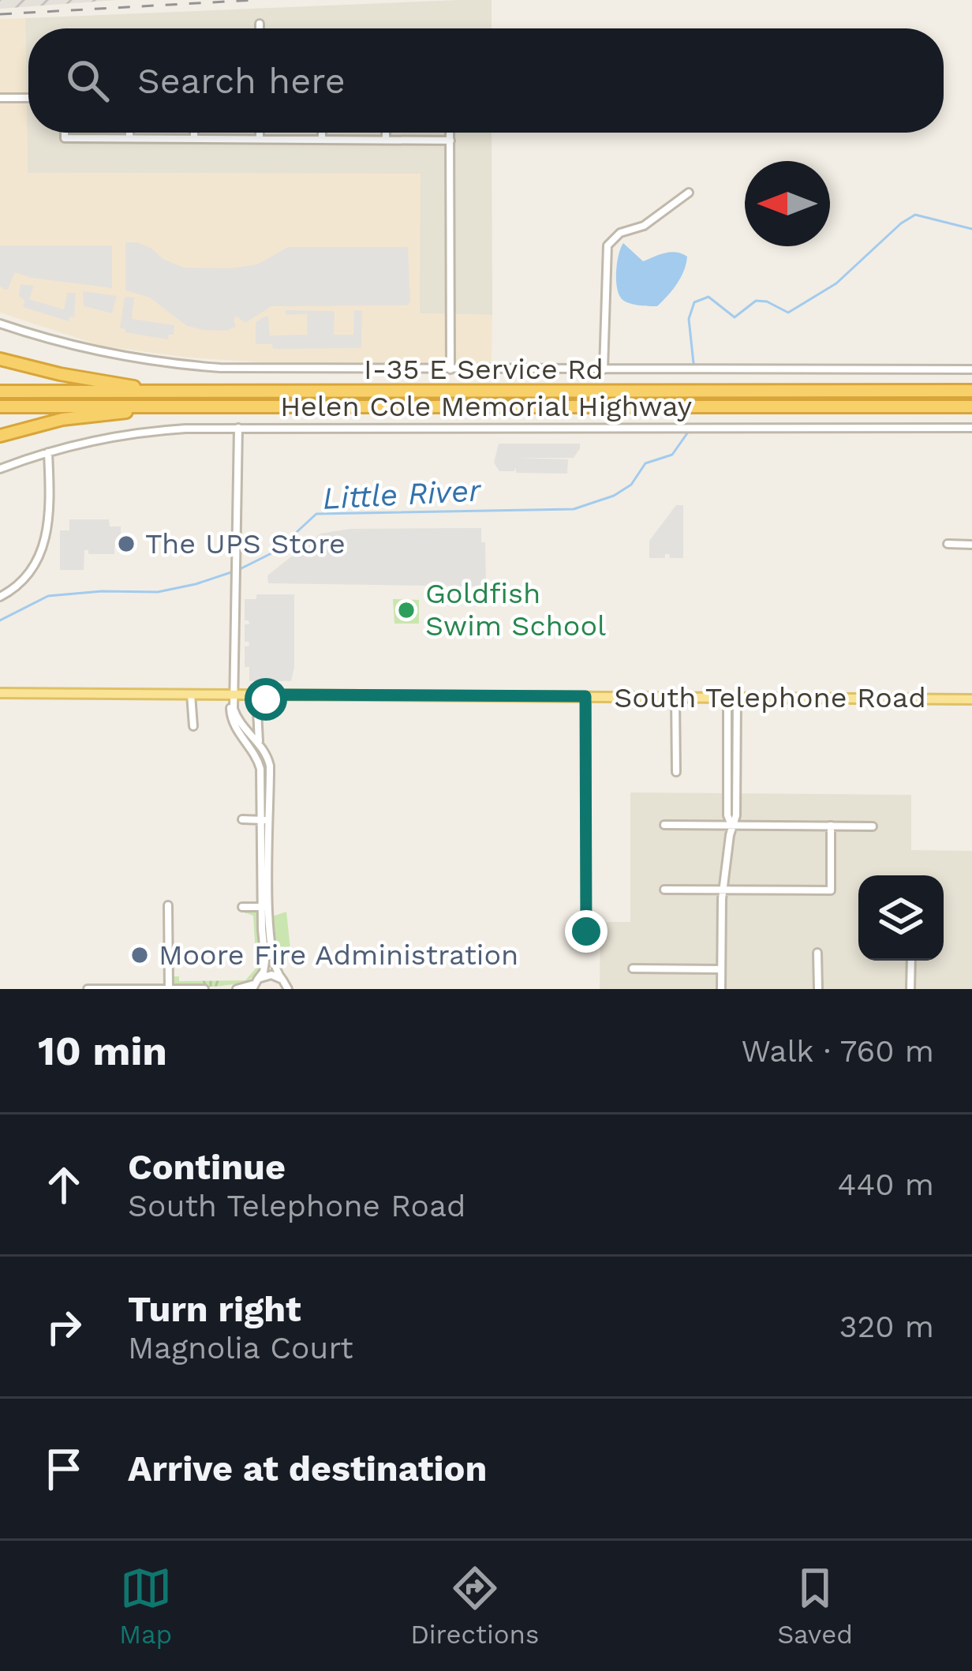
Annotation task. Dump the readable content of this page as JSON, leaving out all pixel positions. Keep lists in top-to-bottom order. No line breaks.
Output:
{"streets":{"highway":["Helen Cole Memorial Highway"],"main road":["South Telephone Road"],"street":["I-35 E Service Rd"]},"water":["Little River"],"places":["The UPS Store","Goldfish Swim School","Moore Fire Administration"],"north":"left","page":{"search":"Search here","heading":["10 min","Walk · 760 m"],"list":[["Continue","South Telephone Road","440 m"],["Turn right","Magnolia Court","320 m"],"Arrive at destination"],"nav":["Map","Directions","Saved"]}}
